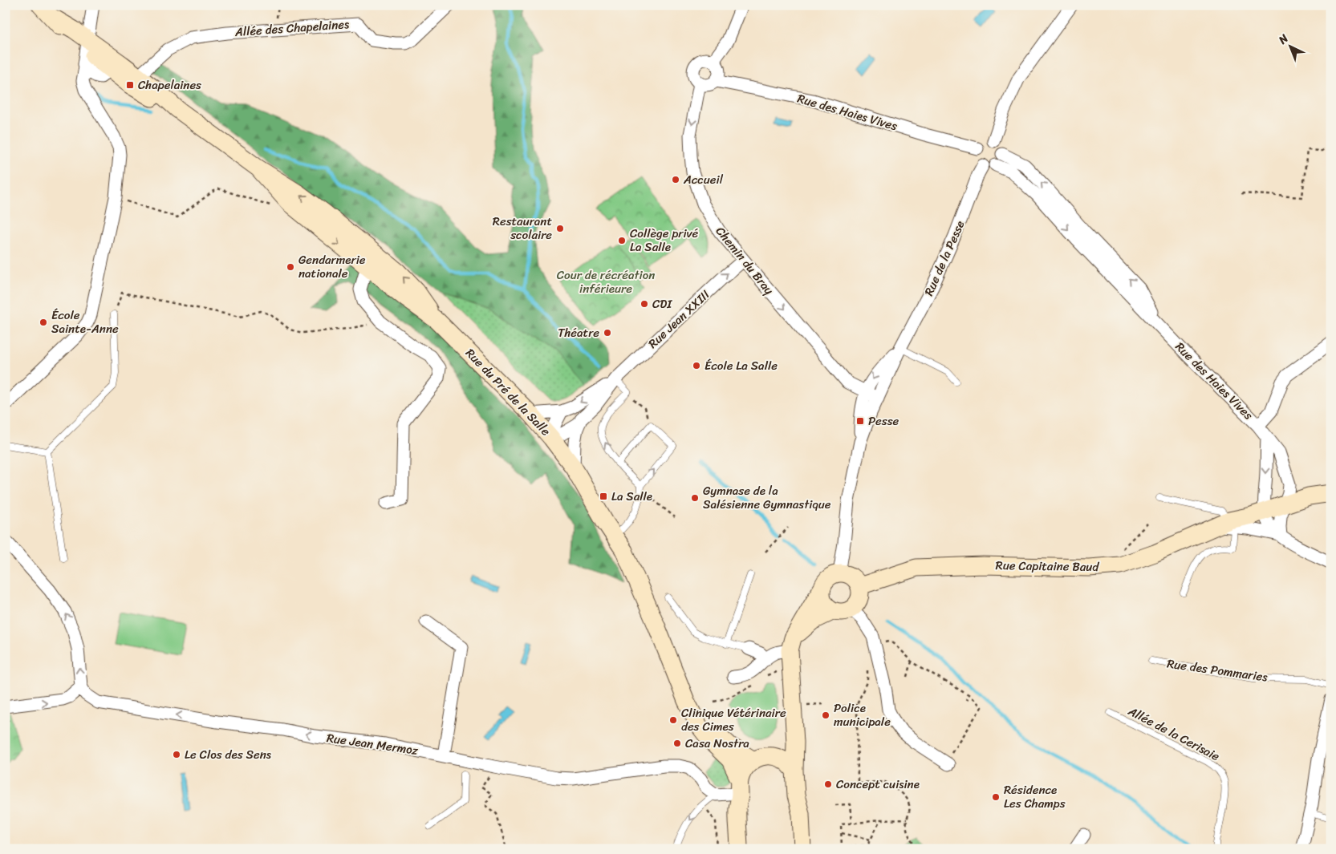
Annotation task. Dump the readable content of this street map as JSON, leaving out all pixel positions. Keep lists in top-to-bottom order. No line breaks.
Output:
{"streets":{"main road":["Rue du Pré de la Salle","Rue Capitaine Baud"],"street":["Allée des Chapelaines","Rue des Haies Vives","Rue de la Pesse","Chemin du Bray","Rue Jean XXIII","Rue Jean Mermoz"],"lane":["Rue des Pommaries","Allée de la Cerisaie"]},"crossings":[["Allée des Chapelaines","Rue du Pré de la Salle"],["Rue des Haies Vives","Rue de la Pesse"],["Rue des Haies Vives","Chemin du Bray"],["Rue des Haies Vives","Rue Capitaine Baud"],["Rue de la Pesse","Chemin du Bray"],["Rue de la Pesse","Rue Capitaine Baud"],["Chemin du Bray","Rue Jean XXIII"],["Rue Jean XXIII","Rue du Pré de la Salle"]],"one_way":["Chemin du Bray","Rue Jean Mermoz"],"parks":["Cour de récréation inférieure"],"places":{"transit":["Chapelaines","Pesse","La Salle"],"other":["Accueil","Restaurant scolaire","Collège privé La Salle","Gendarmerie nationale","CDI","École Sainte-Anne","Théatre","École La Salle","Gymnase de la Salésienne Gymnastique","Police municipale","Clinique Vétérinaire des Cimes","Casa Nostra","Le Clos des Sens","Concept cuisine","Résidence Les Champs"]},"north":"top left"}
